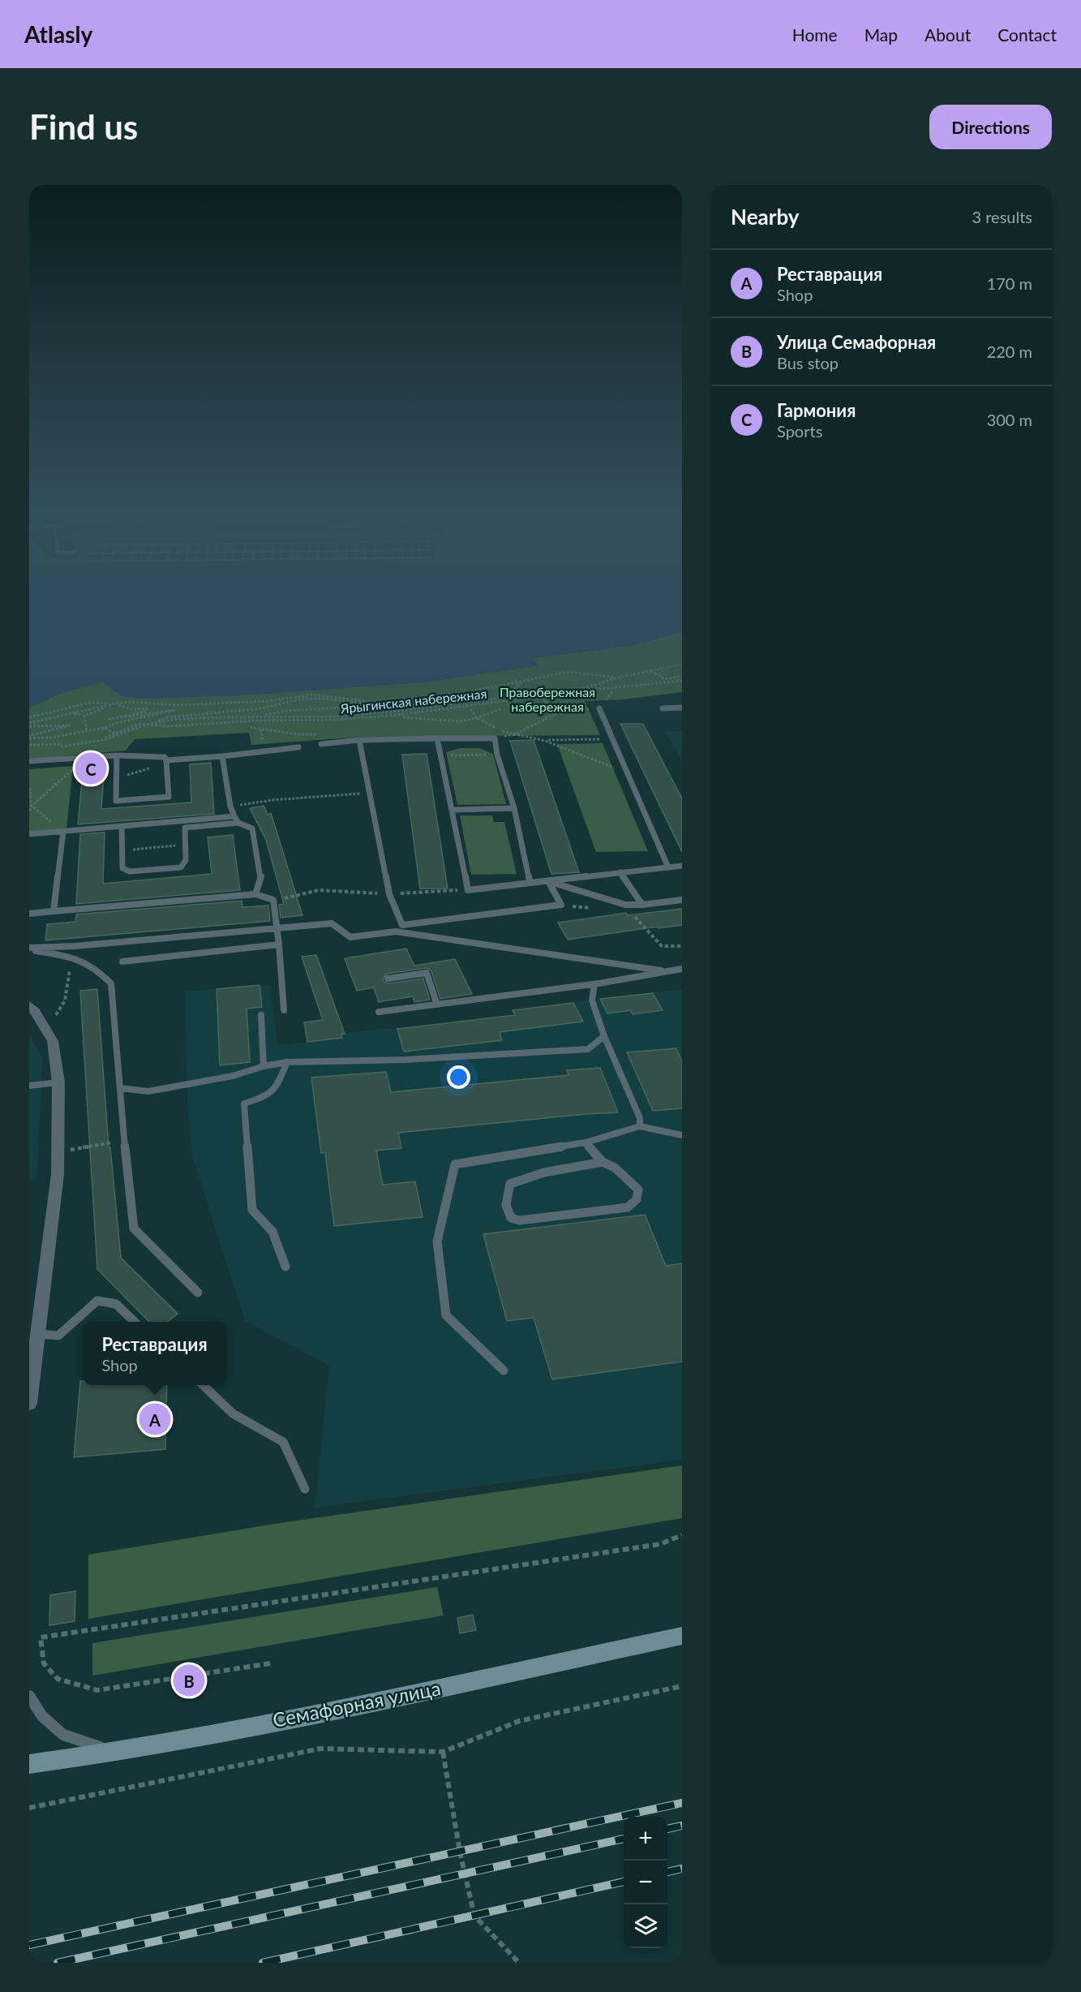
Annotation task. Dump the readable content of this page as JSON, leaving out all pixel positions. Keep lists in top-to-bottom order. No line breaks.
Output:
{"streets":{"main road":["Семафорная улица"],"path":["Ярыгинская набережная"]},"parks":["Правобережная набережная"],"page":{"header":"Atlasly","nav":["Home","Map","About","Contact"],"buttons":"Directions","title":"Find us","heading":["Nearby","3 results"],"list":[{"mark":"A","name":"Реставрация","note":"Shop","value":"170 m"},{"mark":"B","name":"Улица Семафорная","note":"Bus stop","value":"220 m"},{"mark":"C","name":"Гармония","note":"Sports","value":"300 m"}],"pins":["C","A","B"],"popup":["Реставрация","Shop"],"map_buttons":["+","−"]}}
